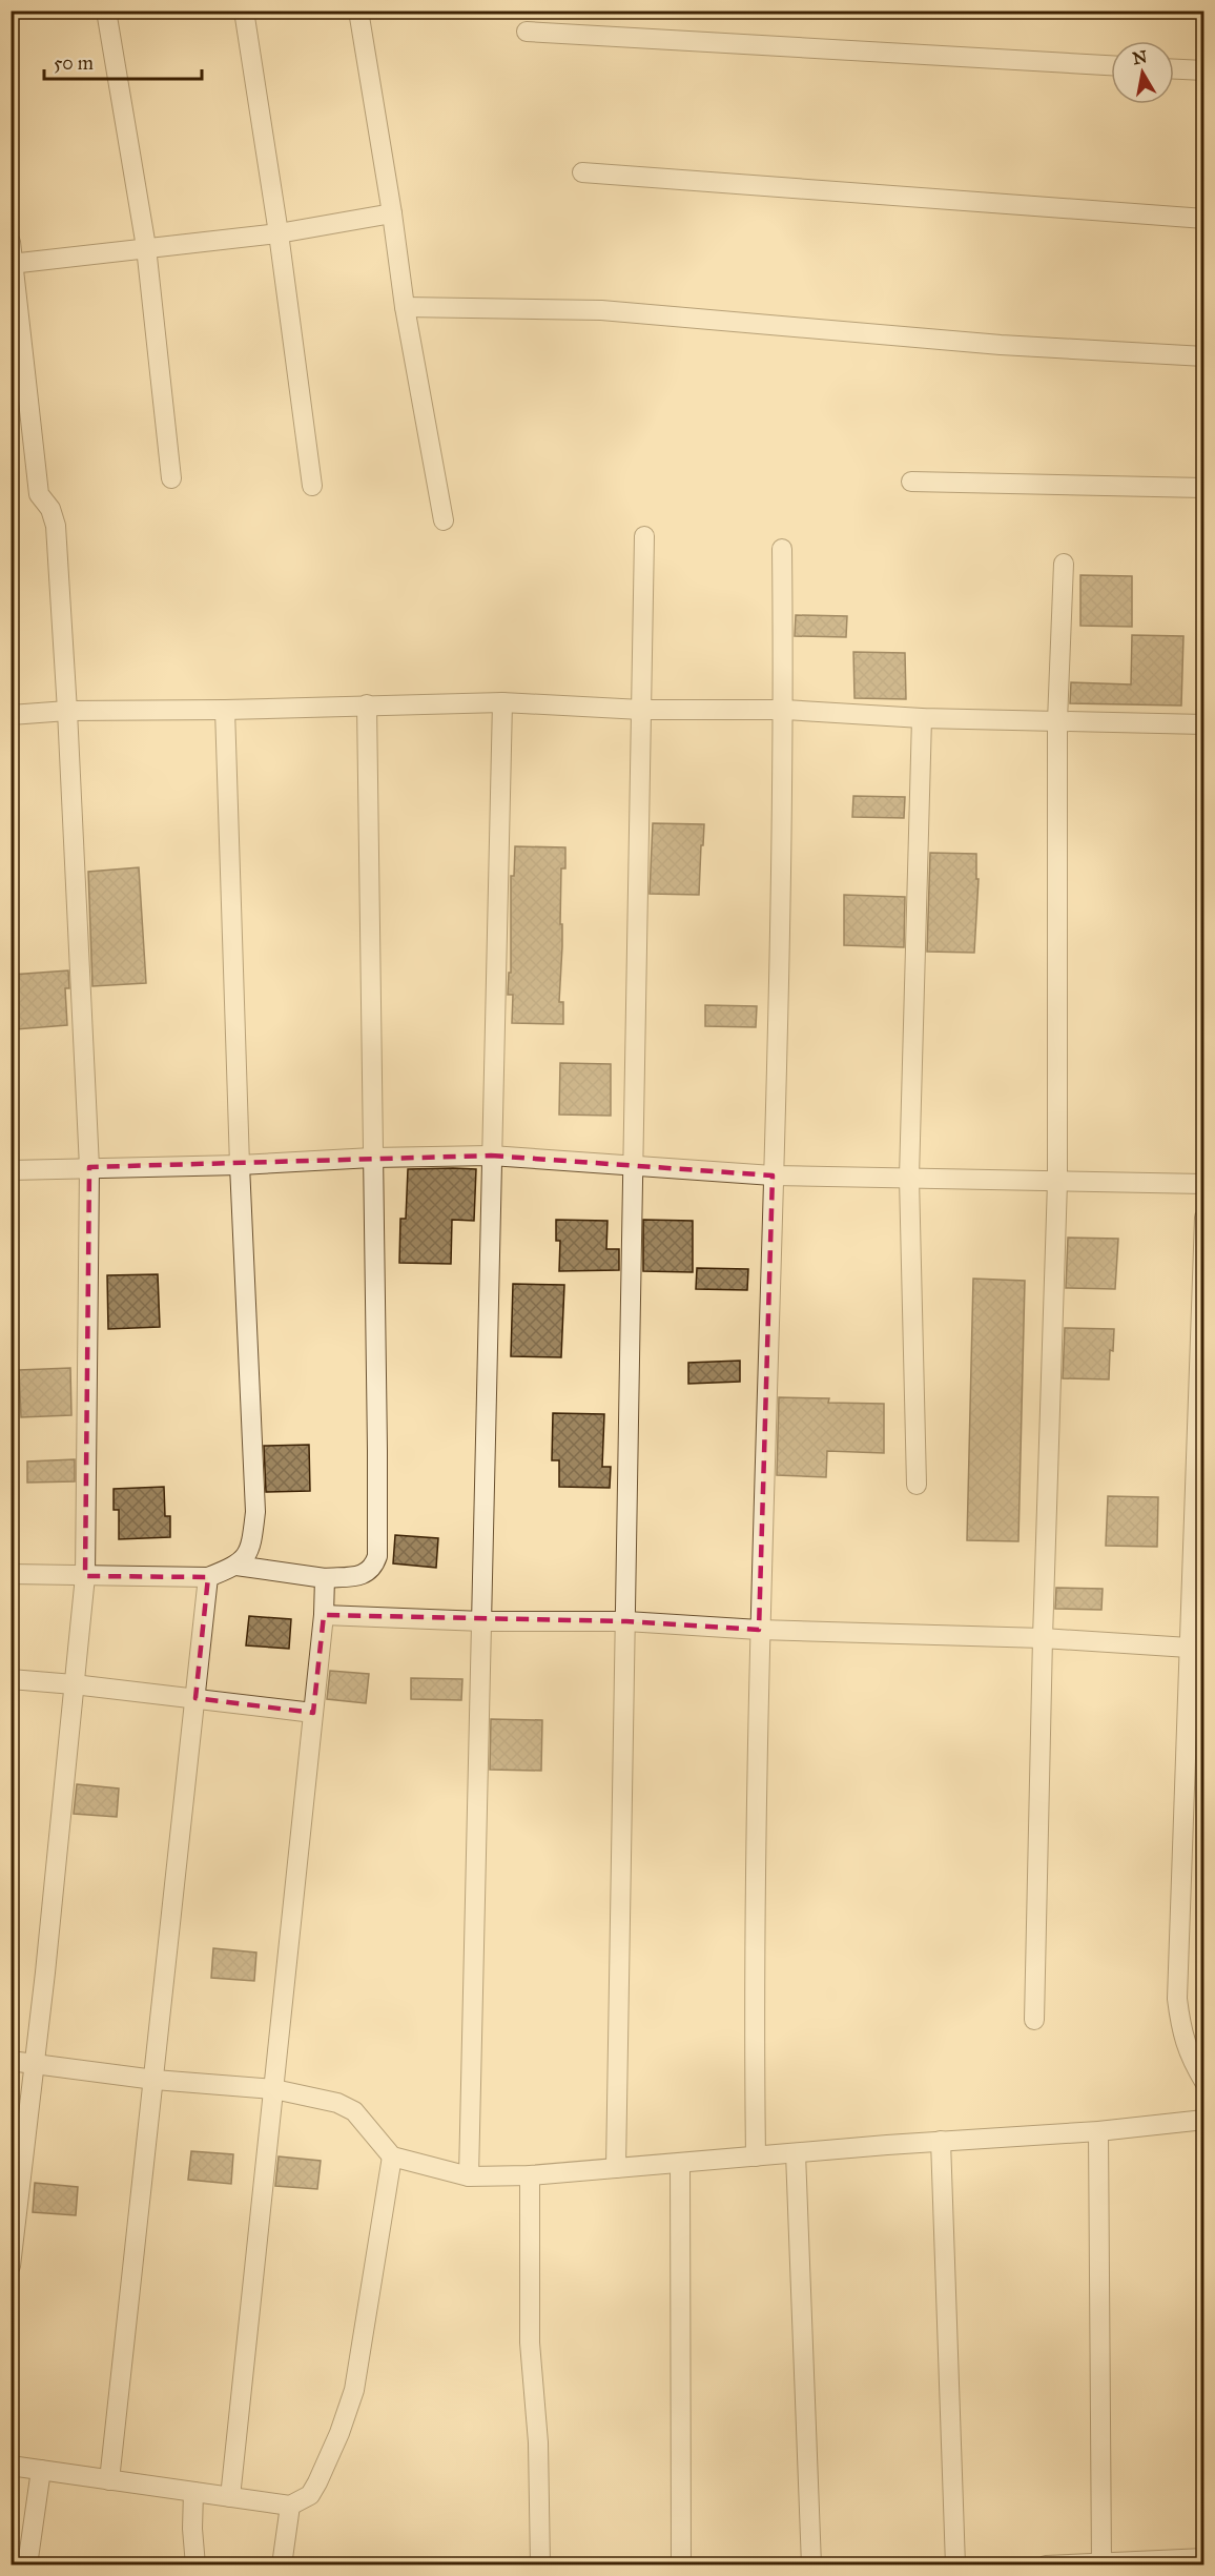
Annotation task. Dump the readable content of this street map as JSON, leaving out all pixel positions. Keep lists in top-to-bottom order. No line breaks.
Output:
{"scale_bar":"50 m","north":"top"}
